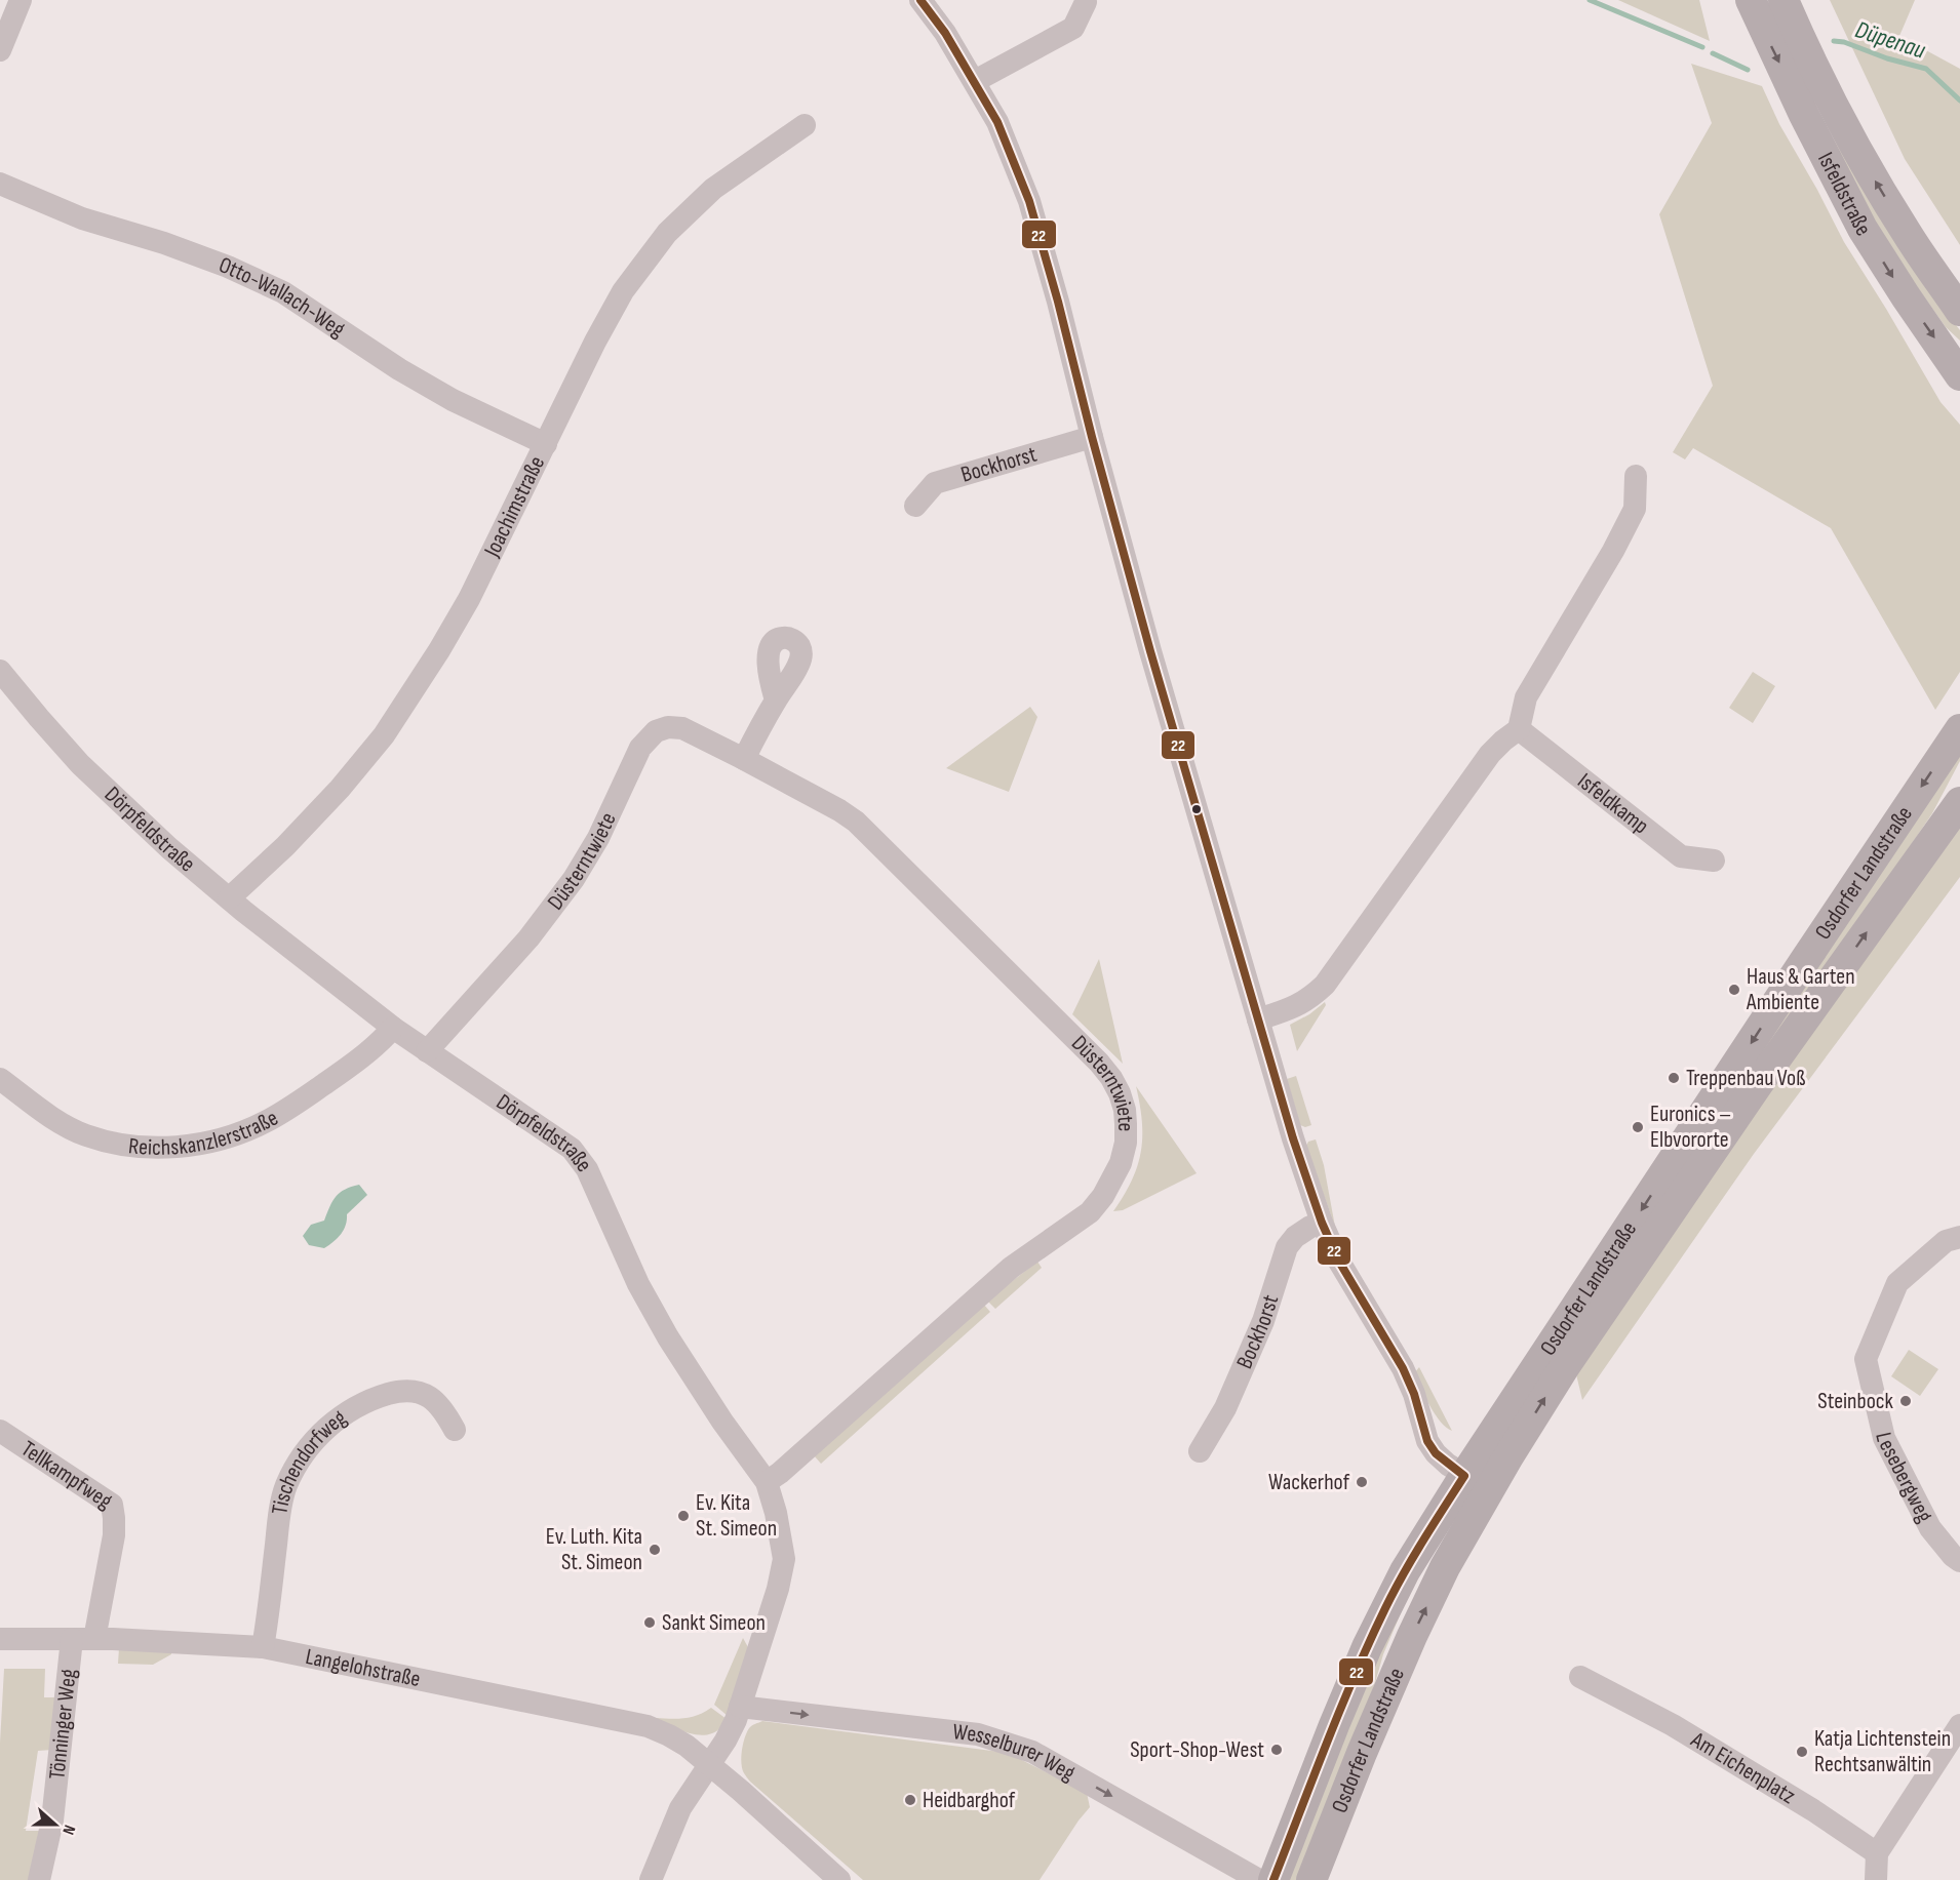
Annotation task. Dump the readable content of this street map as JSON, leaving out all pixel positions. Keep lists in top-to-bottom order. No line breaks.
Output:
{"streets":{"main road":["Isfeldstraße","Osdorfer Landstraße"],"street":["Otto-Wallach-Weg","Bockhorst","Joachimstraße","Isfeldkamp","Dörpfeldstraße","Düsterntwiete","Reichskanzlerstraße","Tischendorfweg","Lesebergweg","Tellkampfweg","Langelohstraße","Tönninger Weg","Wesselburer Weg","Am Eichenplatz"]},"crossings":[["Otto-Wallach-Weg","Joachimstraße"],["Joachimstraße","Dörpfeldstraße"],["Dörpfeldstraße","Düsterntwiete"],["Dörpfeldstraße","Reichskanzlerstraße"],["Dörpfeldstraße","Langelohstraße"],["Dörpfeldstraße","Wesselburer Weg"],["Tischendorfweg","Langelohstraße"],["Tellkampfweg","Langelohstraße"],["Tellkampfweg","Tönninger Weg"],["Langelohstraße","Tönninger Weg"]],"one_way":["Wesselburer Weg"],"water":["Düpenau"],"places":["Haus & Garten Ambiente","Treppenbau Voß","Euronics – Elbvororte","Steinbock","Wackerhof","Ev. Kita St. Simeon","Ev. Luth. Kita St. Simeon","Sankt Simeon","Sport-Shop-West","Katja Lichtenstein Rechtsanwältin","Heidbarghof"],"lines":["transit line 22"],"north":"right"}
